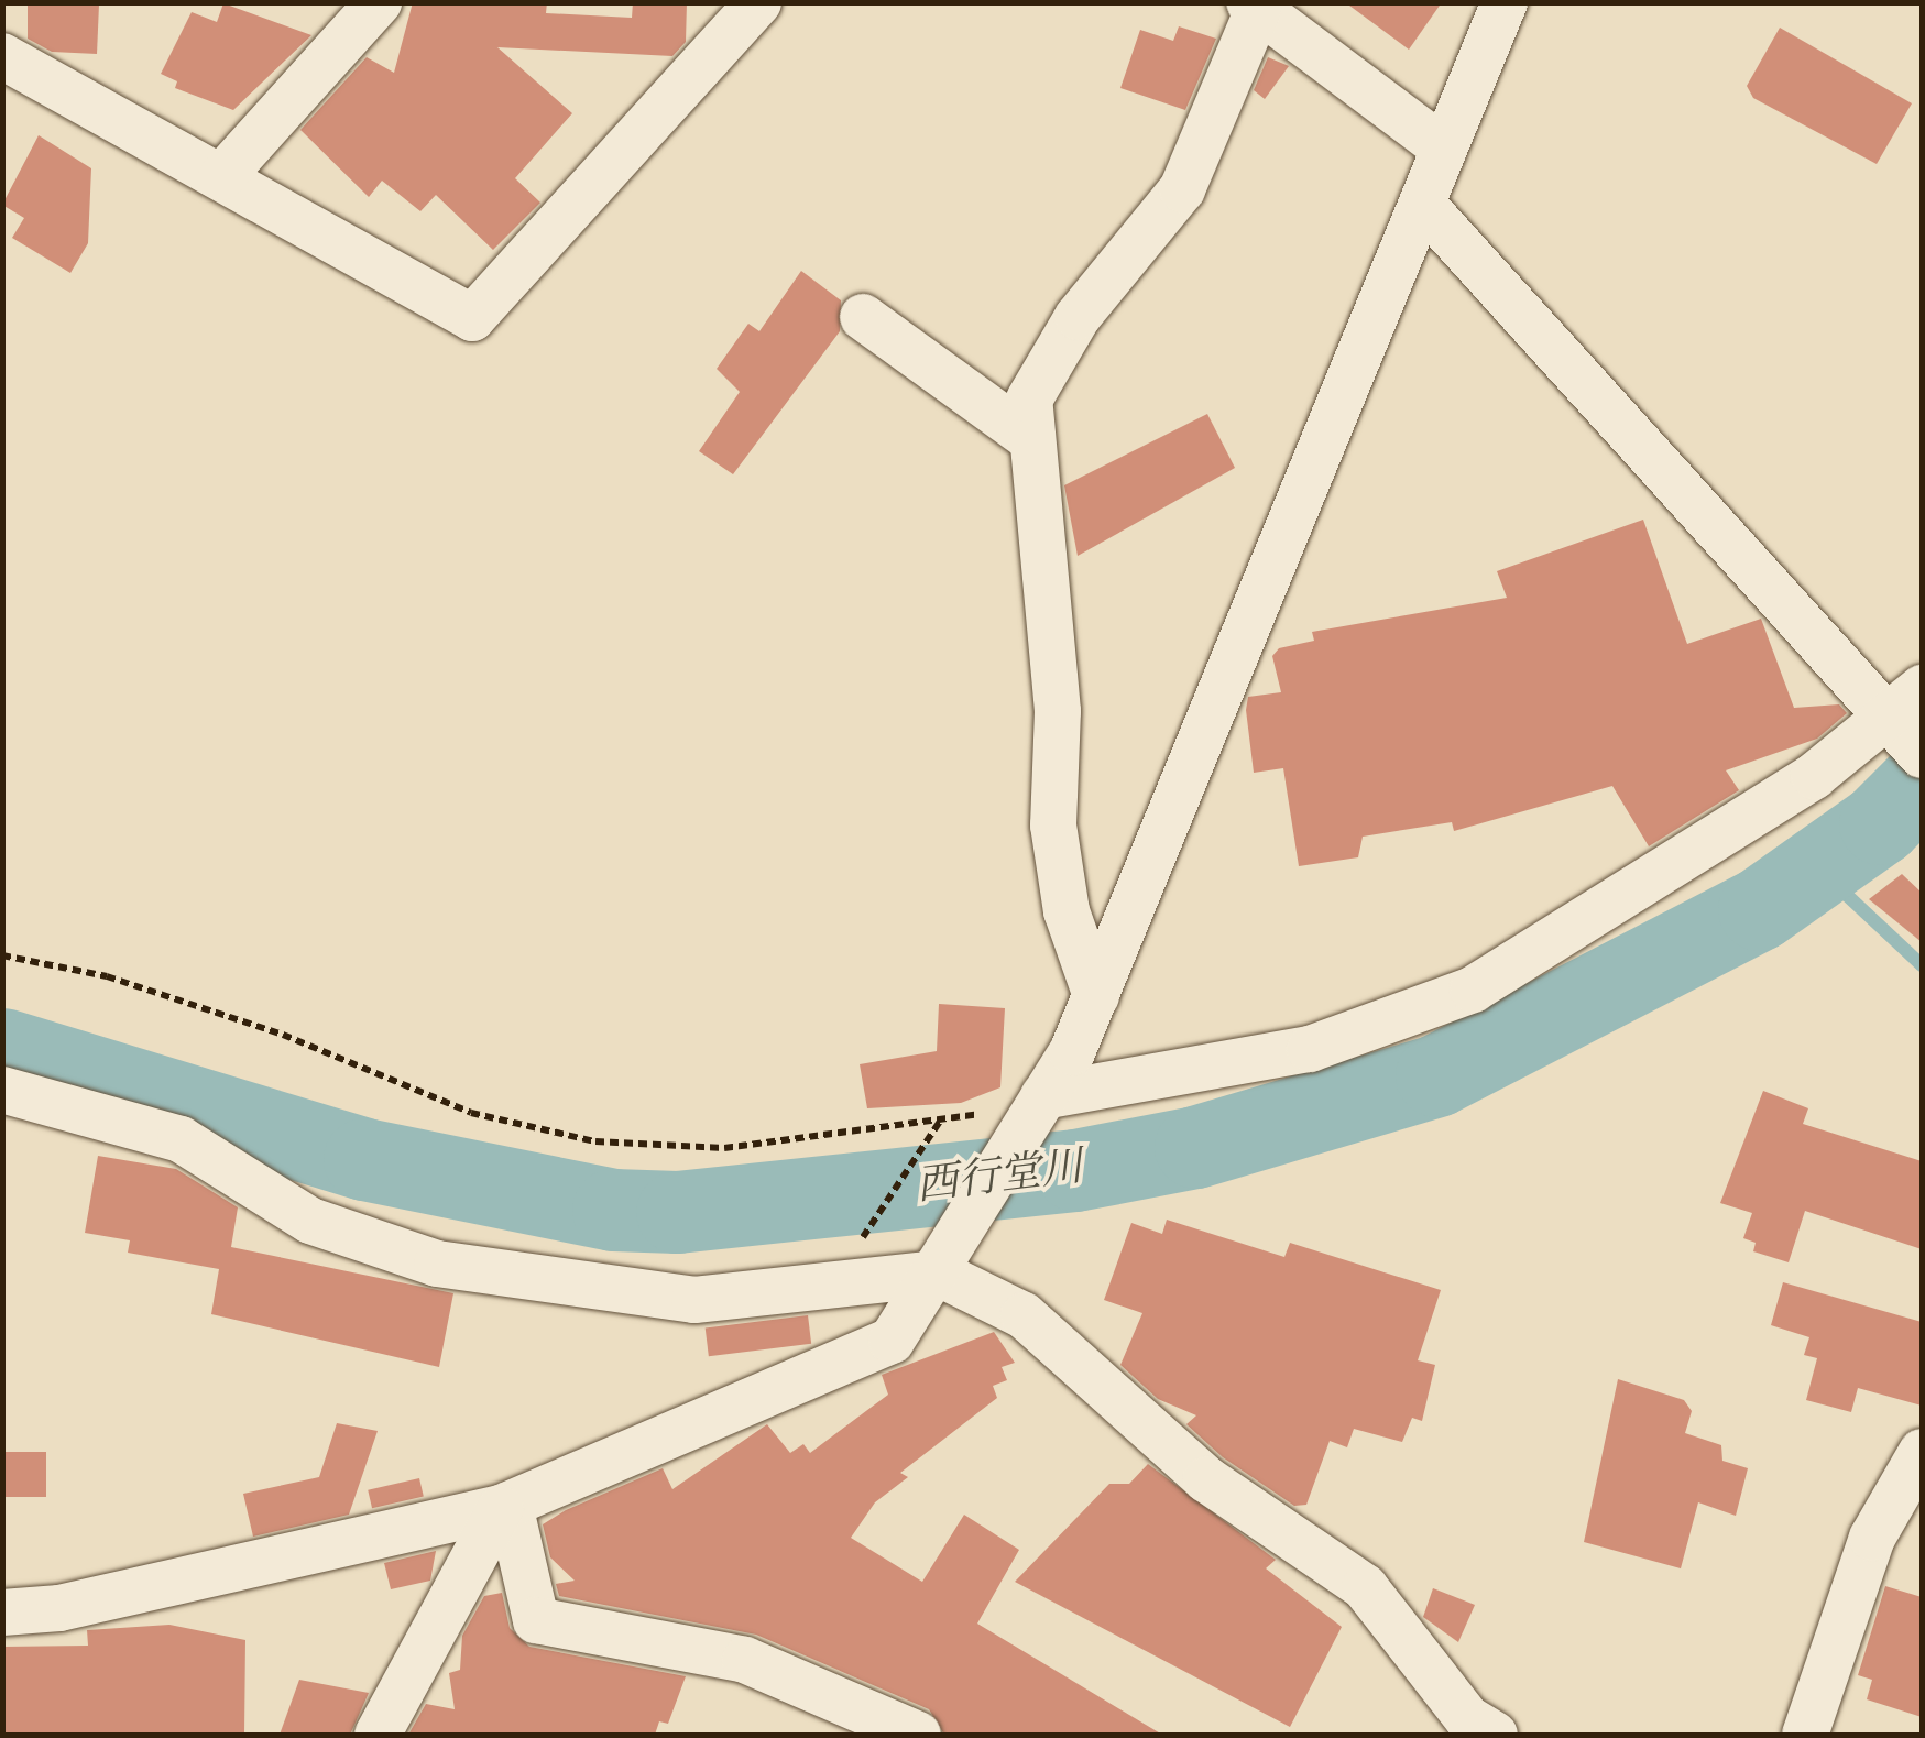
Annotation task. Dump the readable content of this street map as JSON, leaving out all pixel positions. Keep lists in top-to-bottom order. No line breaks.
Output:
{"water":["西行堂川"]}
